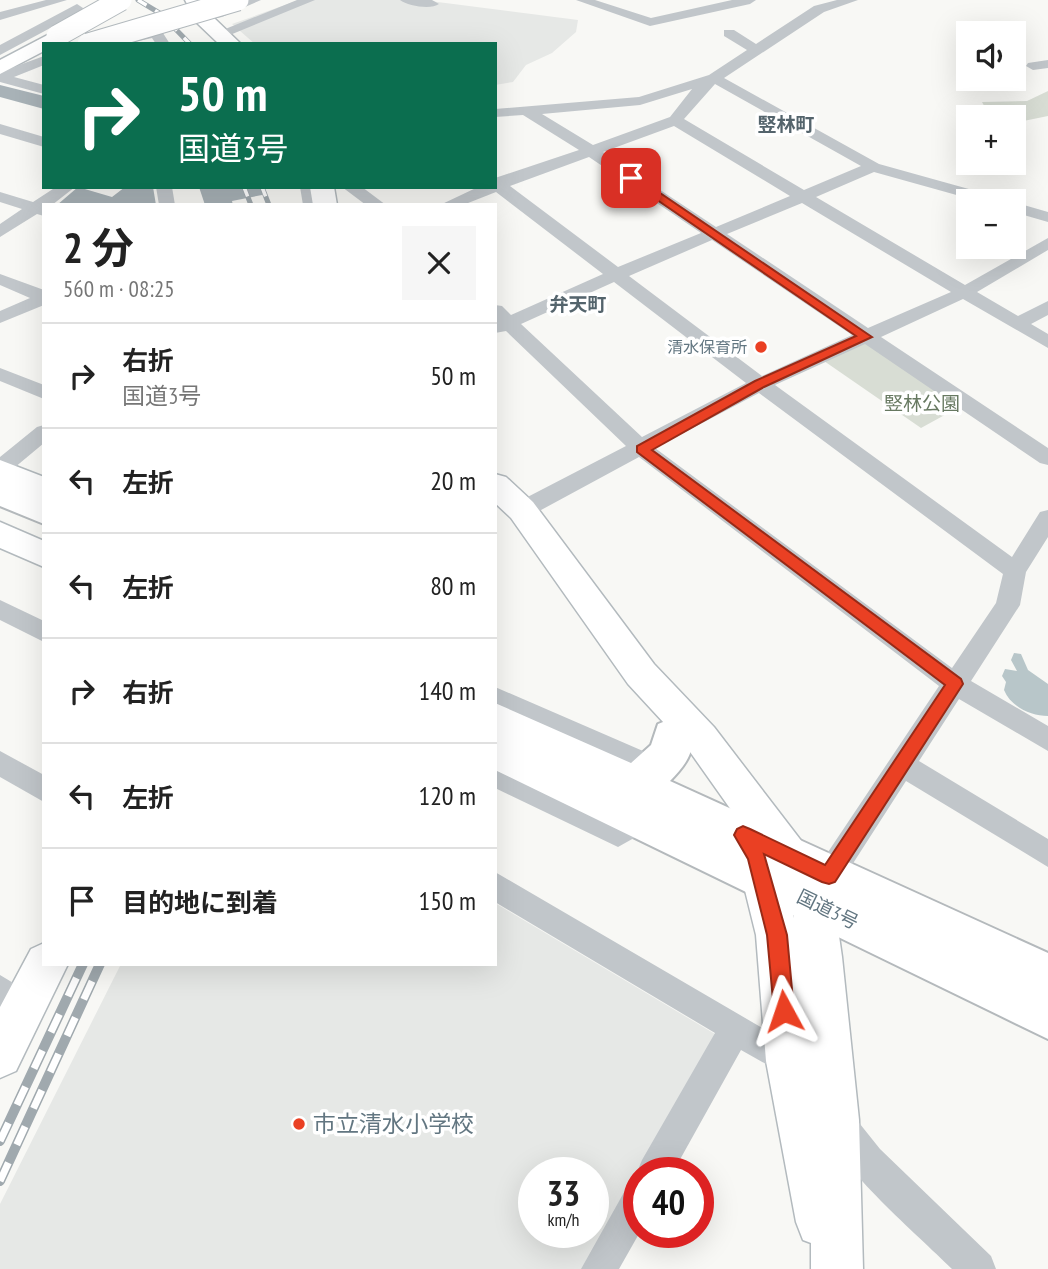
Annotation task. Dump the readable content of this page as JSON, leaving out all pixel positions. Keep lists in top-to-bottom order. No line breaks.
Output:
{"streets":{"highway":["国道3号"]},"districts":["竪林町","弁天町"],"parks":["竪林公園"],"places":["清水保育所","市立清水小学校"],"page":{"map_buttons":["+","−"],"turn":["50 m","国道3号"],"heading":["2 分","560 m · 08:25"],"list":[{"name":"右折","note":"国道3号","value":"50 m"},{"name":"左折","value":"20 m"},{"name":"左折","value":"80 m"},{"name":"右折","value":"140 m"},{"name":"左折","value":"120 m"},{"name":"目的地に到着","value":"150 m"}],"speed":"33 km/h","limit":"40"}}
